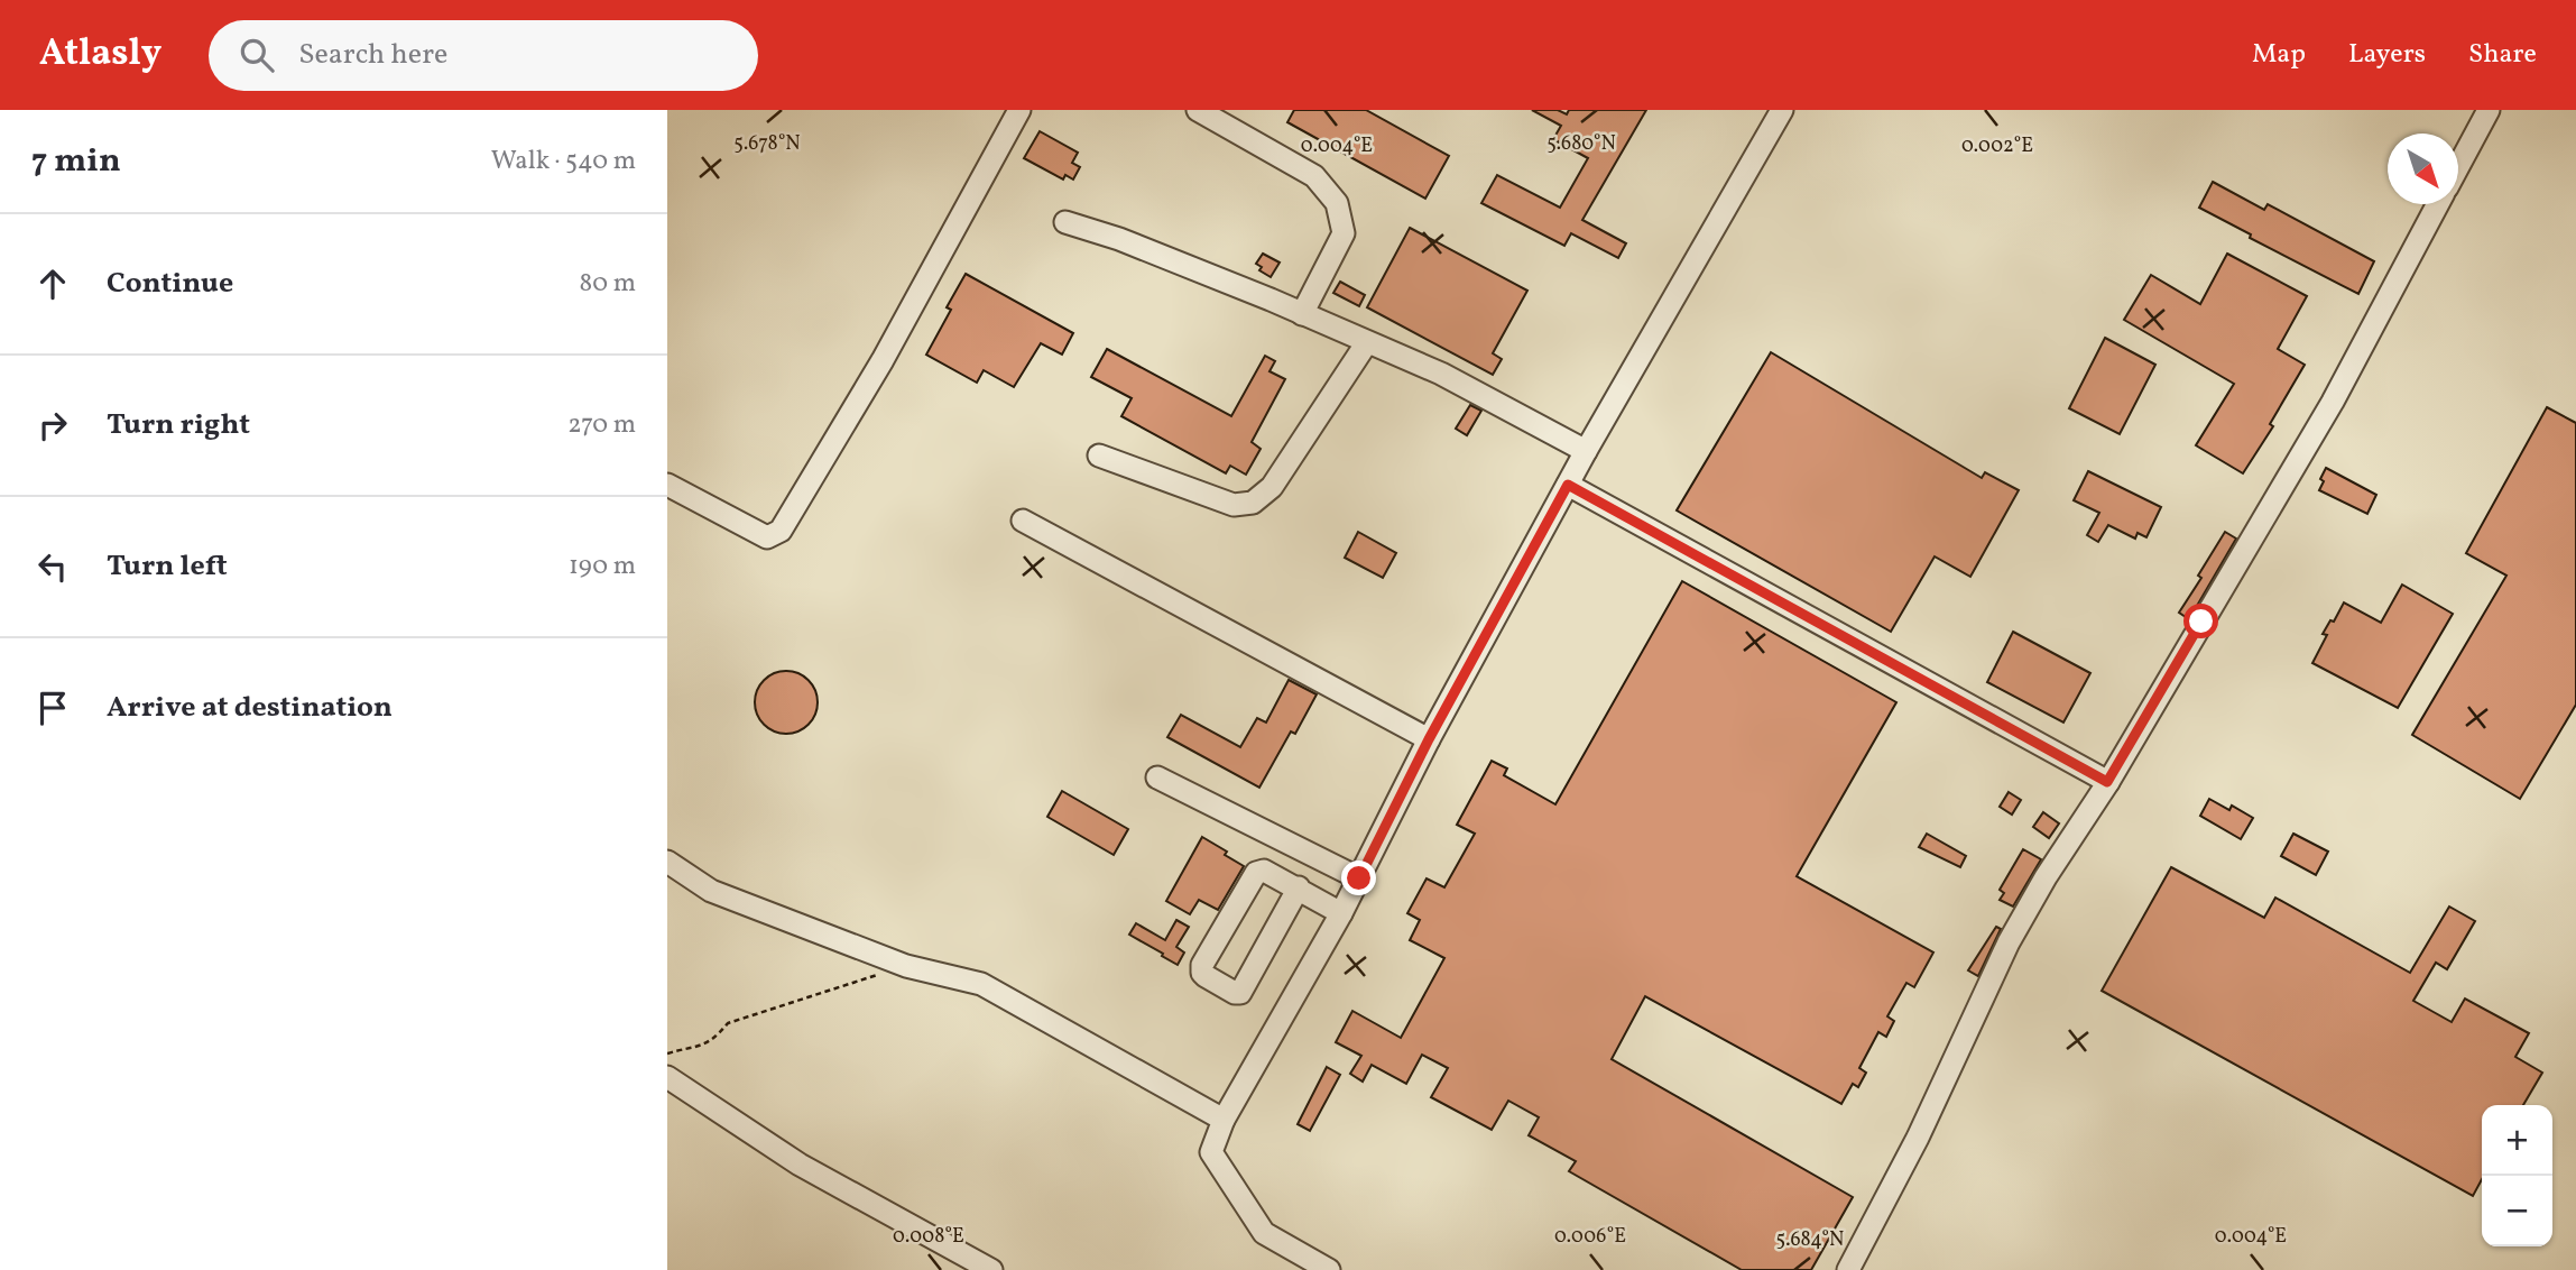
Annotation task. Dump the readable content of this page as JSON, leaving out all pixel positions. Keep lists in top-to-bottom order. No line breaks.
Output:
{"north":"bottom right","page":{"header":"Atlasly","search":"Search here","nav":["Map","Layers","Share"],"heading":["7 min","Walk · 540 m"],"list":[["Continue","80 m"],["Turn right","270 m"],["Turn left","190 m"],"Arrive at destination"],"map_buttons":["+","−"]},"coordinates":["5.678°N","5.680°N","0.004°E","0.002°E","0.008°E","0.006°E","5.684°N"]}
